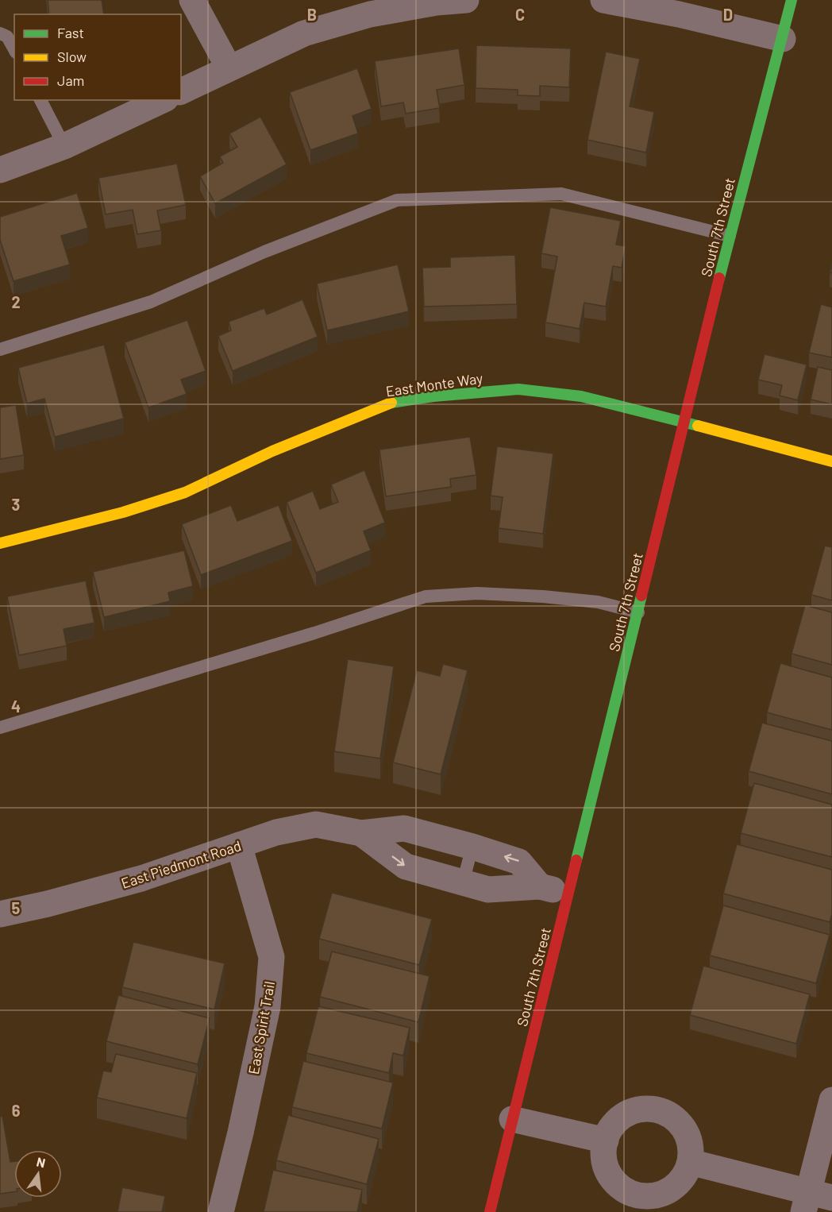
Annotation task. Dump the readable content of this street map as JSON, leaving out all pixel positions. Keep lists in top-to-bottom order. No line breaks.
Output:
{"streets":{"street":["South 7th Street","East Monte Way","East Piedmont Road","East Spirit Trail"]},"crossings":[["South 7th Street","East Monte Way"],["South 7th Street","East Piedmont Road"],["East Piedmont Road","East Spirit Trail"]],"legend":["Fast","Slow","Jam"],"north":"top","grid":{"columns":["B","C","D"],"rows":["2","3","4","5","6"]}}
